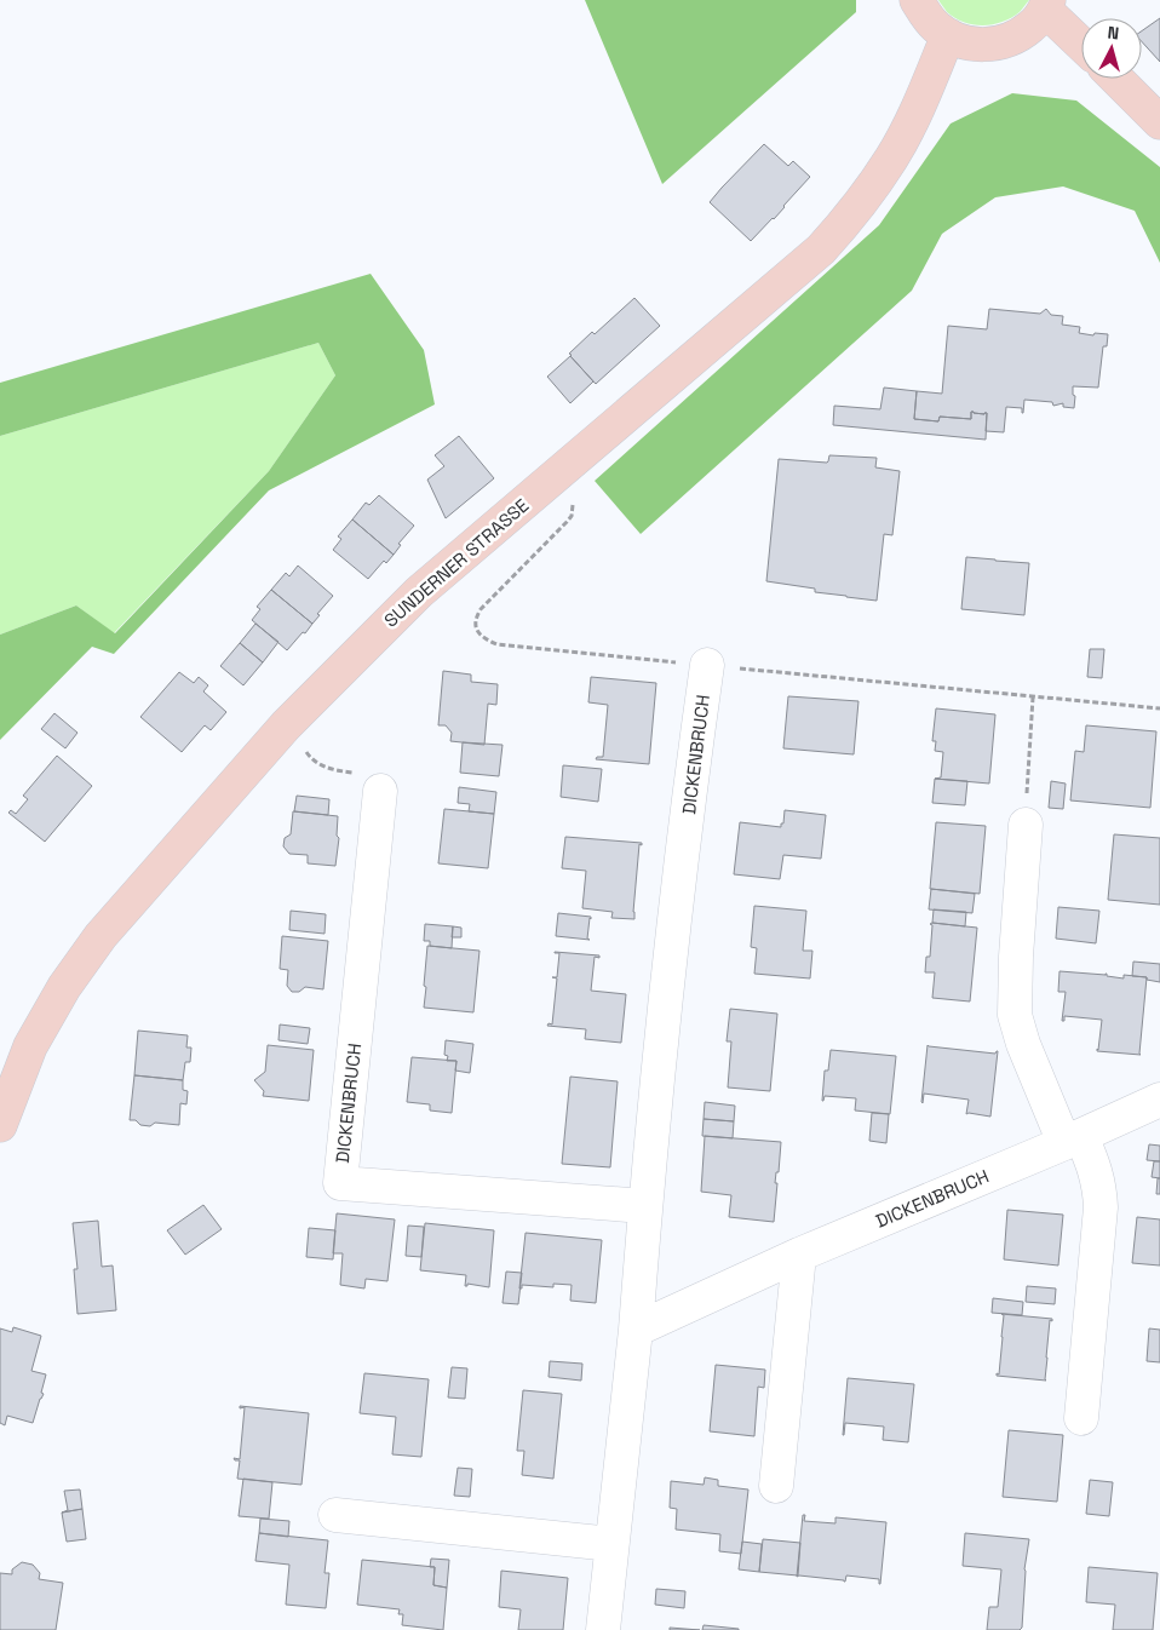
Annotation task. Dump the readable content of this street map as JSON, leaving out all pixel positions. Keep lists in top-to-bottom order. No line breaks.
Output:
{"streets":{"main road":["SUNDERNER STRASSE"],"street":["DICKENBRUCH"]},"north":"top"}
